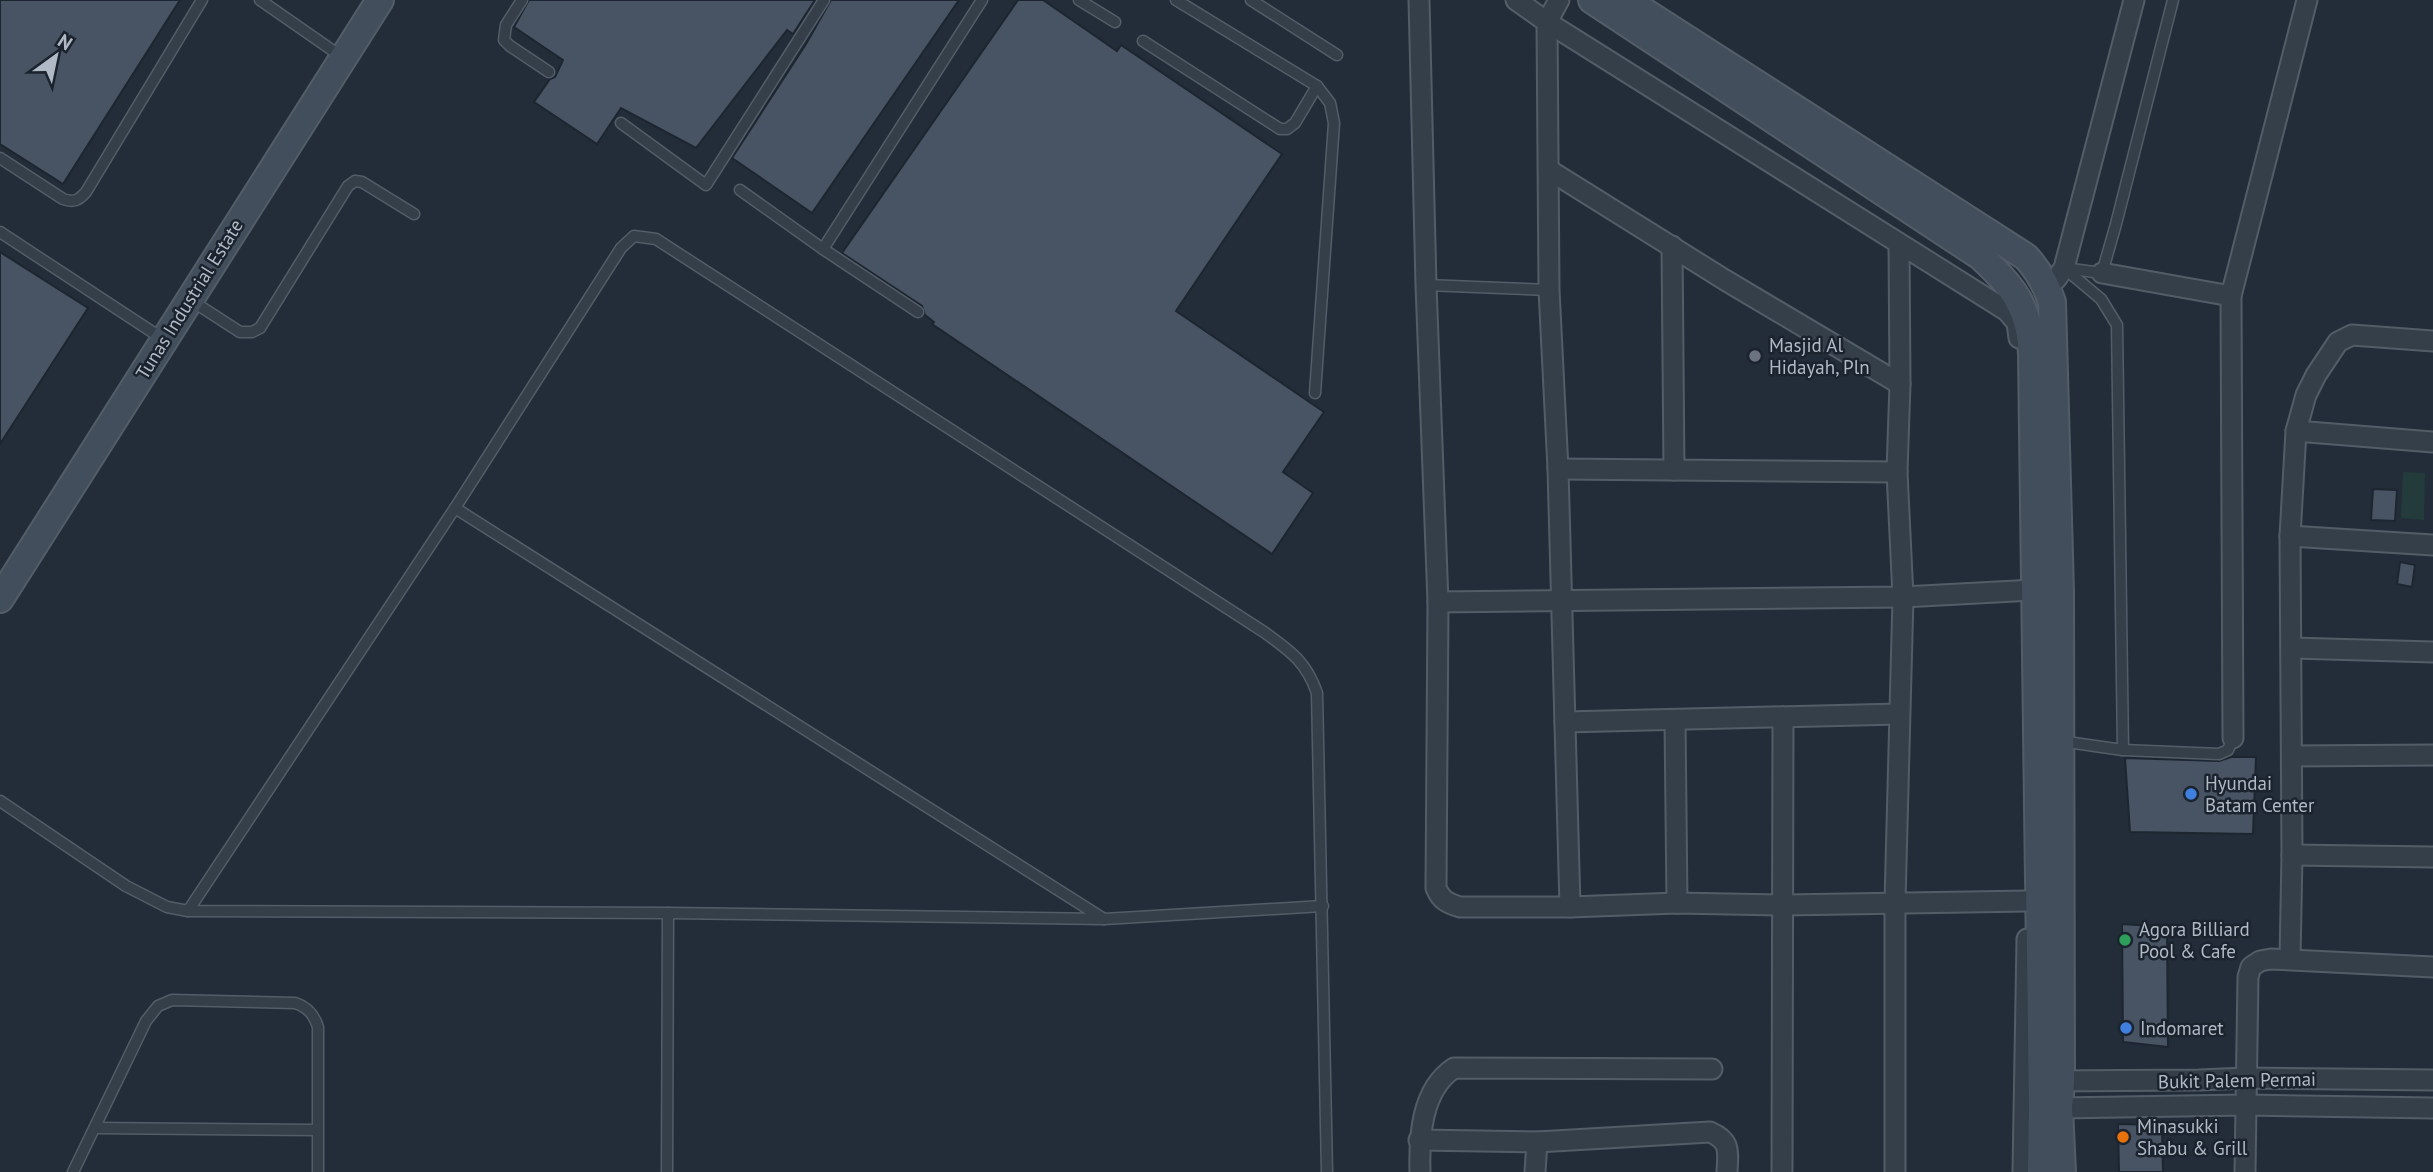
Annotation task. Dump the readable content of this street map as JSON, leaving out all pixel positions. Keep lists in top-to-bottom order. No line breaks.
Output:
{"streets":{"main road":["Tunas Industrial Estate"],"street":["Bukit Palem Permai"]},"places":["Masjid Al Hidayah, Pln","Hyundai Batam Center","Agora Billiard Pool & Cafe","Indomaret","Minasukki Shabu & Grill"],"north":"top right"}
